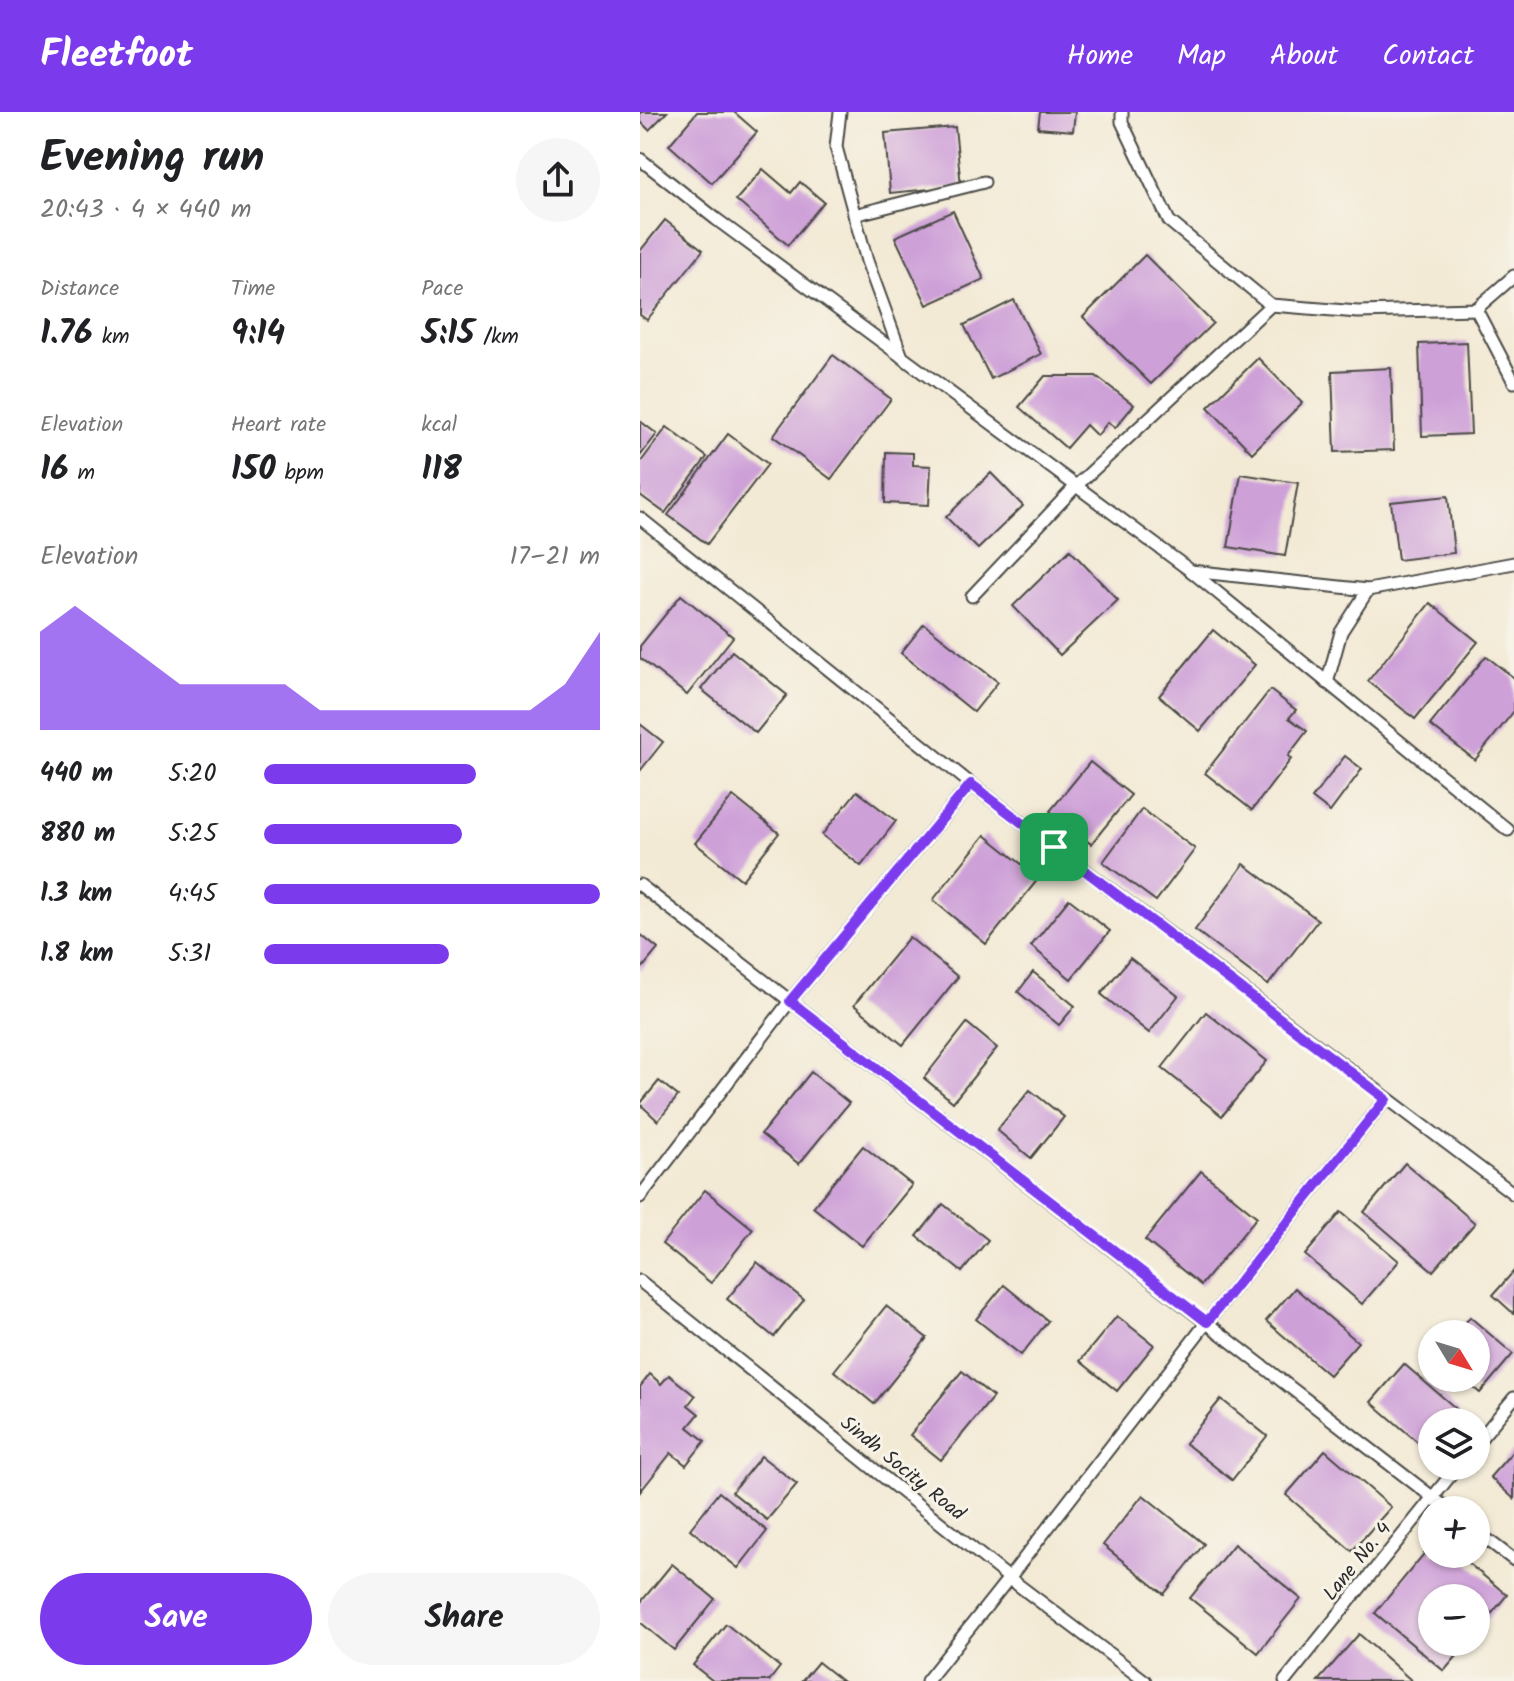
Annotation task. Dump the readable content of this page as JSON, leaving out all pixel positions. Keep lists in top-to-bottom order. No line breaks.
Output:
{"streets":{"lane":["Sindh Socity Road","Lane No. 4"]},"north":"bottom right","page":{"header":"Fleetfoot","nav":["Home","Map","About","Contact"],"heading":["Evening run","20:43 · 4 × 440 m"],"stats":[["Distance","1.76 km"],["Time","9:14"],["Pace","5:15 /km"],["Elevation","16 m"],["Heart rate","150 bpm"],["kcal","118"]],"chart":["Elevation","17–21 m"],"list":[{"name":"440 m","note":"5:20"},{"name":"880 m","note":"5:25"},{"name":"1.3 km","note":"4:45"},{"name":"1.8 km","note":"5:31"}],"map_buttons":["+","−"],"buttons":["Save","Share"]}}
